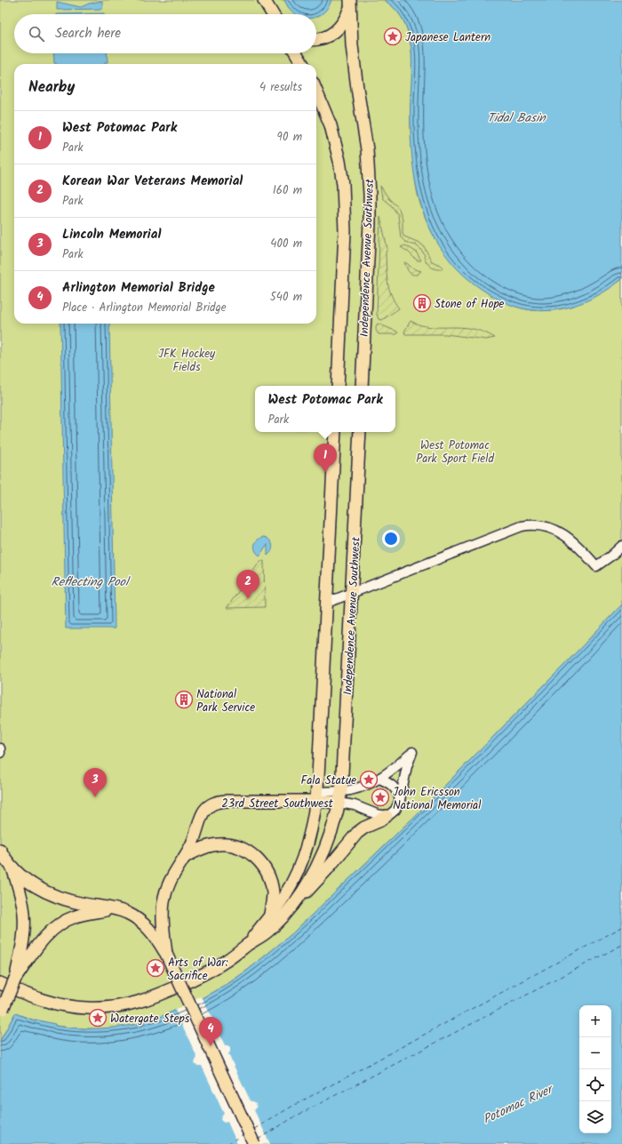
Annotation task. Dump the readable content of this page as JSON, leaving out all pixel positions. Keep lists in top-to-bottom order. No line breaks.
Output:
{"streets":{"main road":["Independence Avenue Southwest","23rd Street Southwest"]},"crossings":[["Independence Avenue Southwest","23rd Street Southwest"]],"water":["Tidal Basin","Reflecting Pool","Potomac River"],"parks":["JFK Hockey Fields","West Potomac Park Sport Field"],"places":{"place":["Japanese Lantern","Fala Statue","John Ericsson National Memorial","Arts of War: Sacrifice","Watergate Steps"],"building":["Stone of Hope","National Park Service"]},"page":{"search":"Search here","heading":["Nearby","4 results"],"list":[{"mark":"1","name":"West Potomac Park","note":"Park","value":"90 m"},{"mark":"2","name":"Korean War Veterans Memorial","note":"Park","value":"160 m"},{"mark":"3","name":"Lincoln Memorial","note":"Park","value":"400 m"},{"mark":"4","name":"Arlington Memorial Bridge","note":"Place · Arlington Memorial Bridge","value":"540 m"}],"popup":["West Potomac Park","Park"],"pins":["1","2","3","4"],"map_buttons":["+","−"]}}
